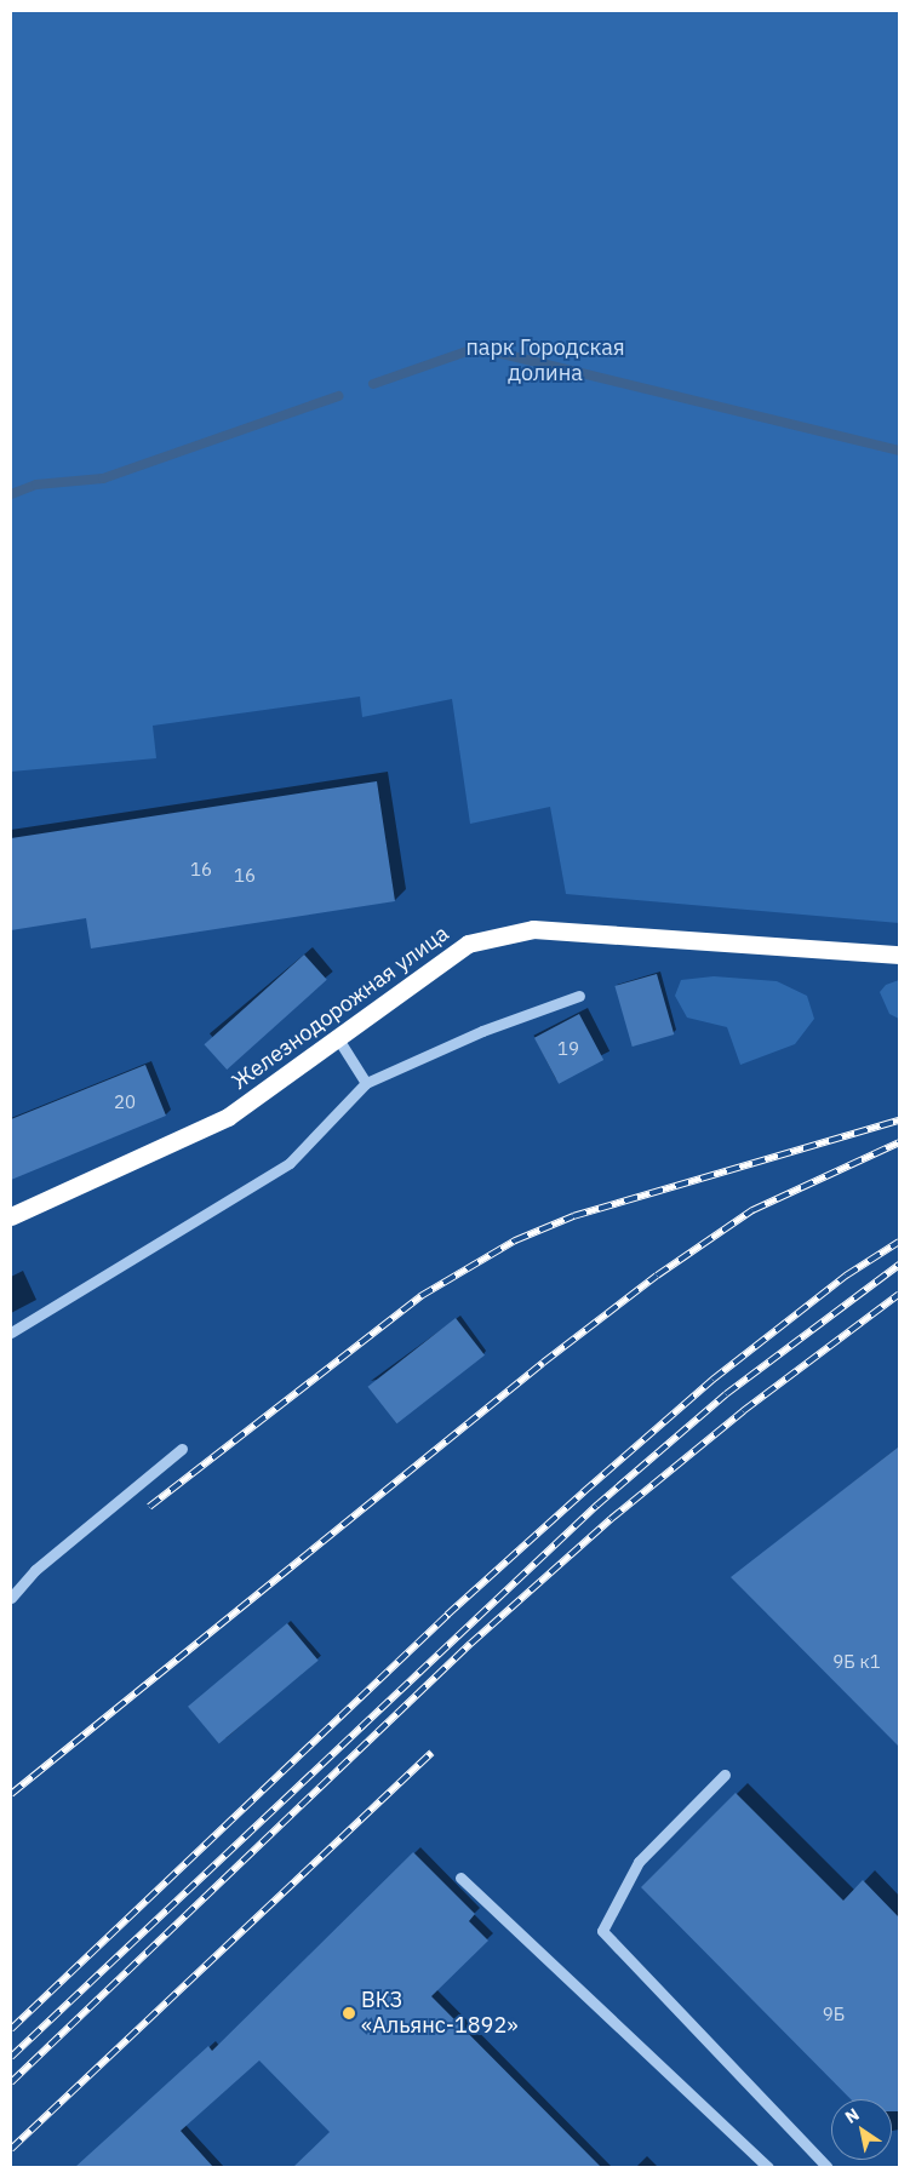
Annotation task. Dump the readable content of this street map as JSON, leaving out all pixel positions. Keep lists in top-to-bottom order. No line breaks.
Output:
{"streets":{"highway":["Железнодорожная улица"]},"parks":["парк Городская долина"],"places":["ВКЗ «Альянс-1892»"],"house_numbers":["16","16","19","20","9Б к1","9Б"],"north":"top left"}
